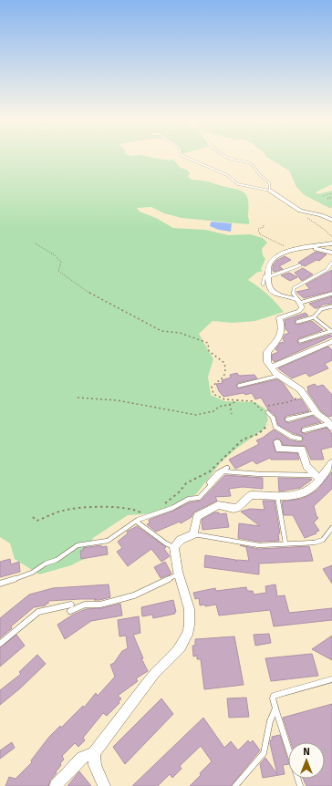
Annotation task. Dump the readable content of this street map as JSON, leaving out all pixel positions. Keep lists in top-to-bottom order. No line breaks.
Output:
{"north":"top"}
